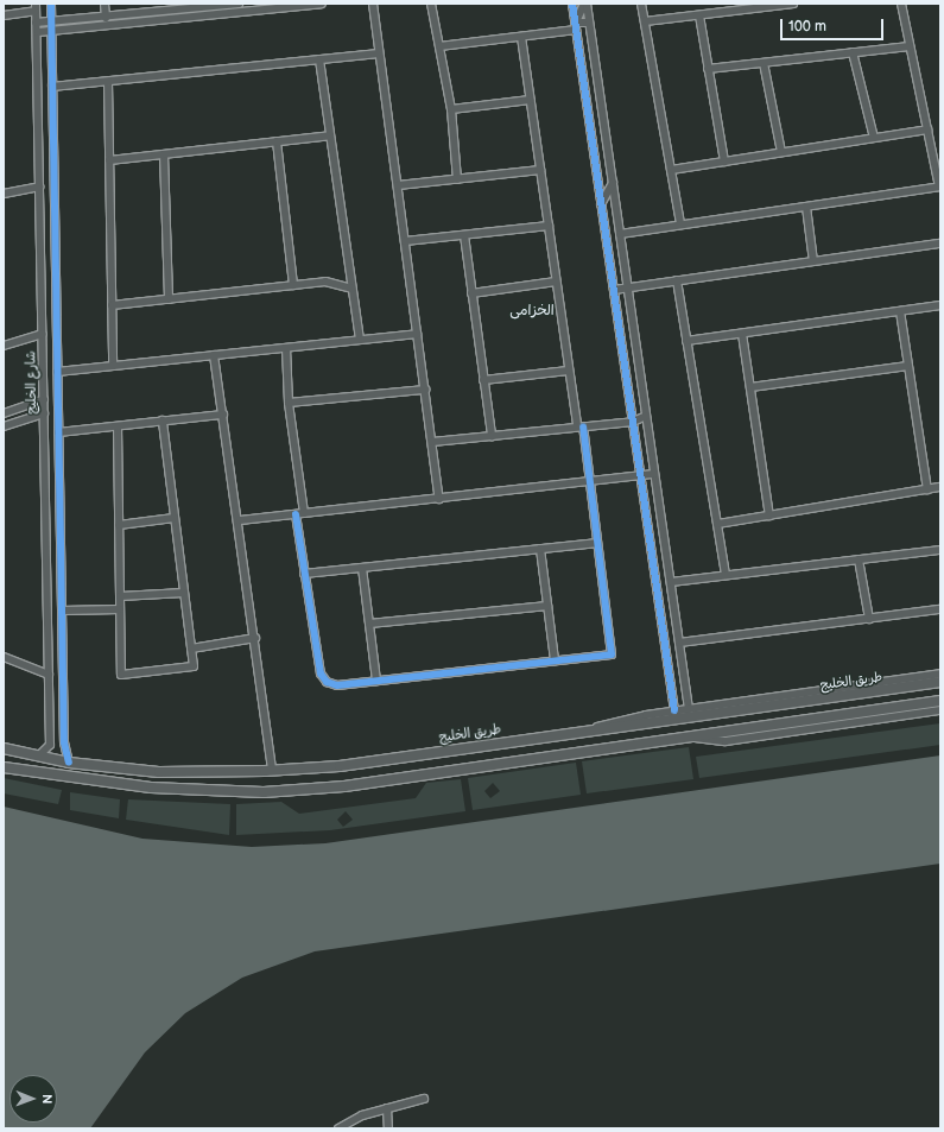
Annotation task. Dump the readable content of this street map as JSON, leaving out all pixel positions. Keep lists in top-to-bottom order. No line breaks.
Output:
{"streets":{"main road":["طريق الخليج"],"street":["شارع الخليج"]},"crossings":[["شارع الخليج","طريق الخليج"]],"districts":["الخزامى"],"scale_bar":"100 m","north":"right"}
